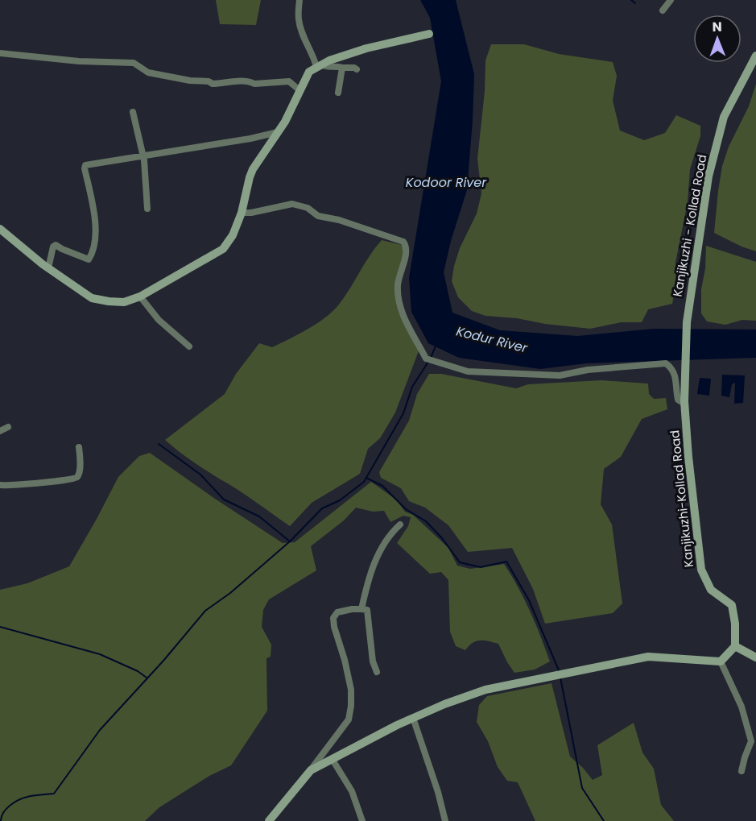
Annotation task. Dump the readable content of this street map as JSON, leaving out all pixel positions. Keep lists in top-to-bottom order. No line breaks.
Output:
{"streets":{"main road":["Kanjikuzhi - Kollad Road","Kanjikuzhi-Kollad Road"]},"crossings":[["Kanjikuzhi - Kollad Road","Kanjikuzhi-Kollad Road"]],"water":["Kodoor River","Kodur River"],"north":"top"}
